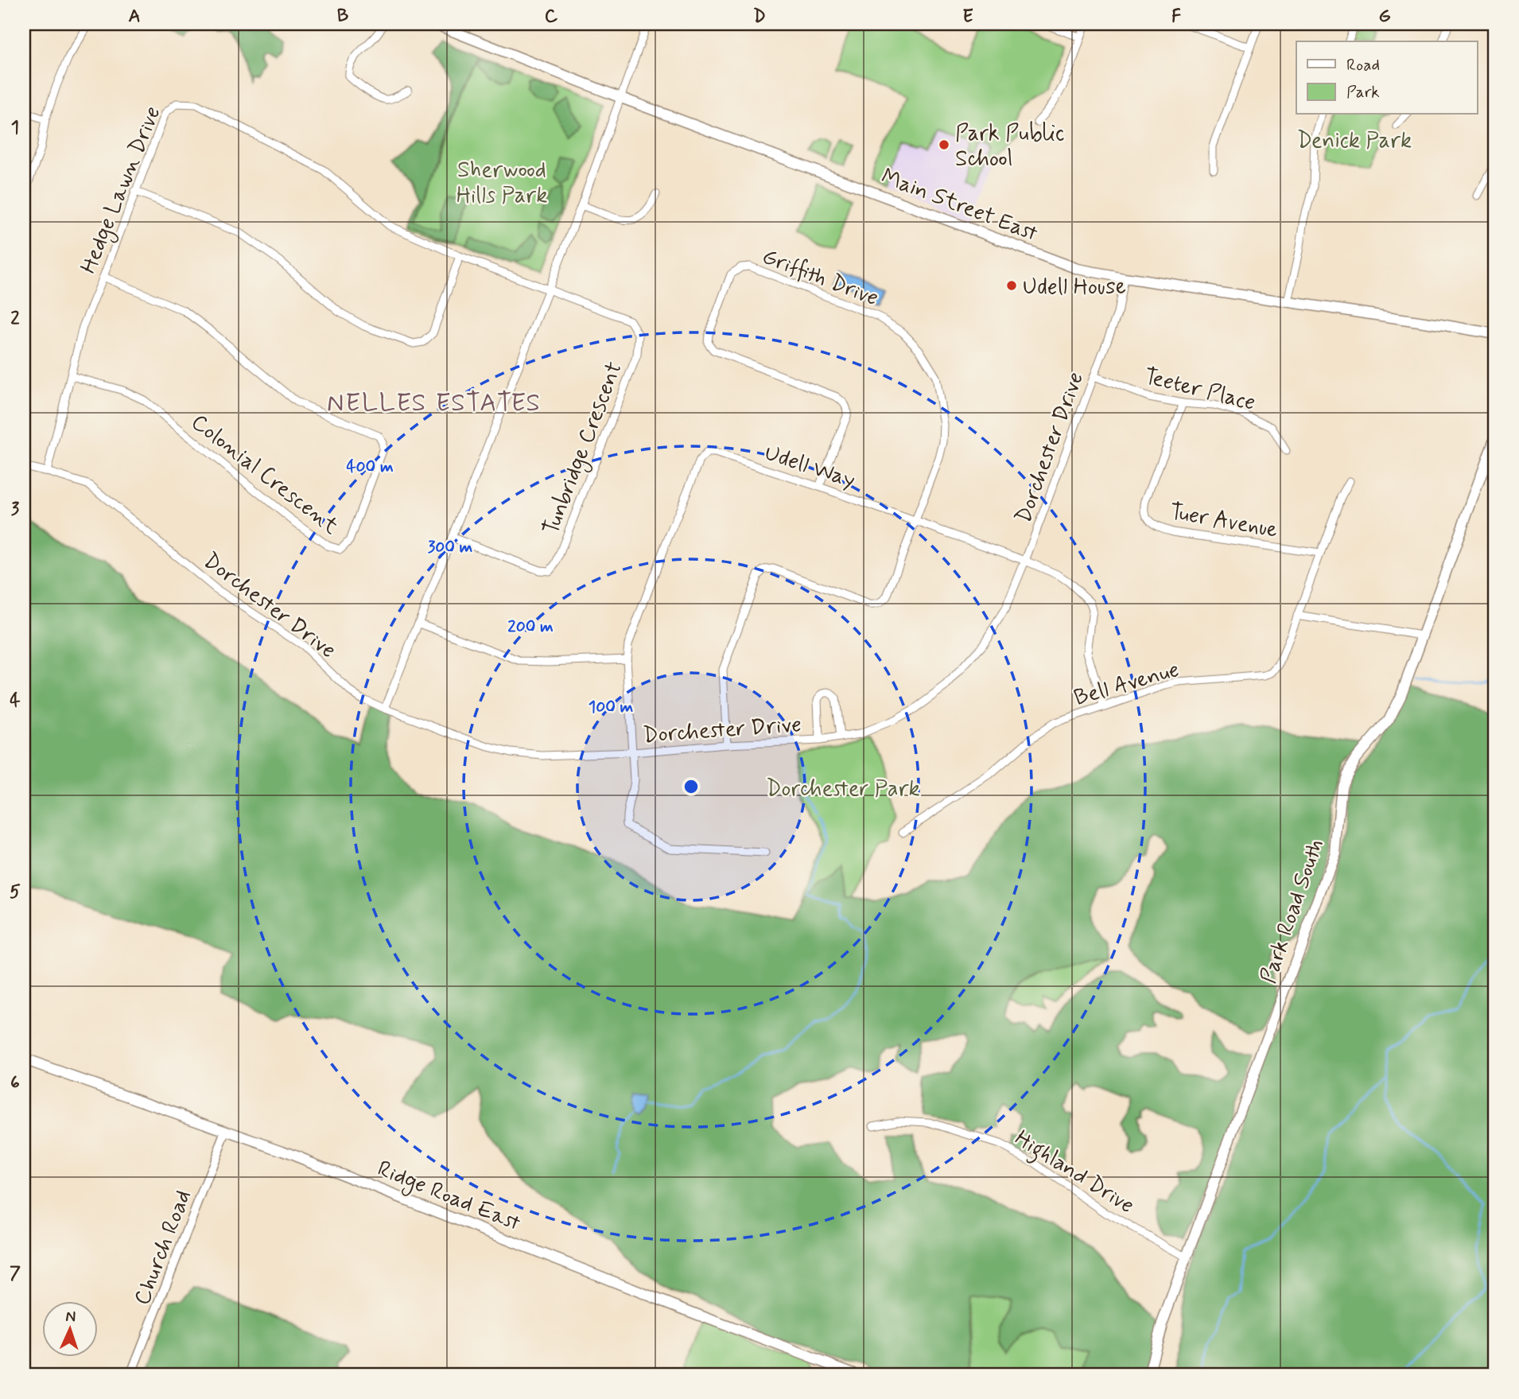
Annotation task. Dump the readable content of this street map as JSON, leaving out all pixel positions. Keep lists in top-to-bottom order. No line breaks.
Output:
{"streets":{"main road":["Main Street East","Park Road South","Ridge Road East"],"street":["Hedge Lawn Drive","Griffith Drive","Teeter Place","Dorchester Drive","Tunbridge Crescent","Udell Way","Colonial Crescent","Tuer Avenue","Bell Avenue","Highland Drive","Church Road"]},"crossings":[["Hedge Lawn Drive","Dorchester Drive"],["Hedge Lawn Drive","Tunbridge Crescent"],["Hedge Lawn Drive","Colonial Crescent"],["Main Street East","Dorchester Drive"],["Griffith Drive","Udell Way"],["Teeter Place","Dorchester Drive"],["Teeter Place","Tuer Avenue"],["Dorchester Drive","Udell Way"],["Udell Way","Bell Avenue"],["Park Road South","Highland Drive"],["Ridge Road East","Church Road"]],"districts":["NELLES ESTATES"],"parks":["Denick Park","Sherwood Hills Park","Dorchester Park"],"places":["Park Public School","Udell House"],"legend":["Road","Park"],"north":"top","grid":{"columns":["A","B","C","D","E","F","G"],"rows":["1","2","3","4","5","6","7"]},"rings":["400 m","300 m","200 m","100 m"]}
